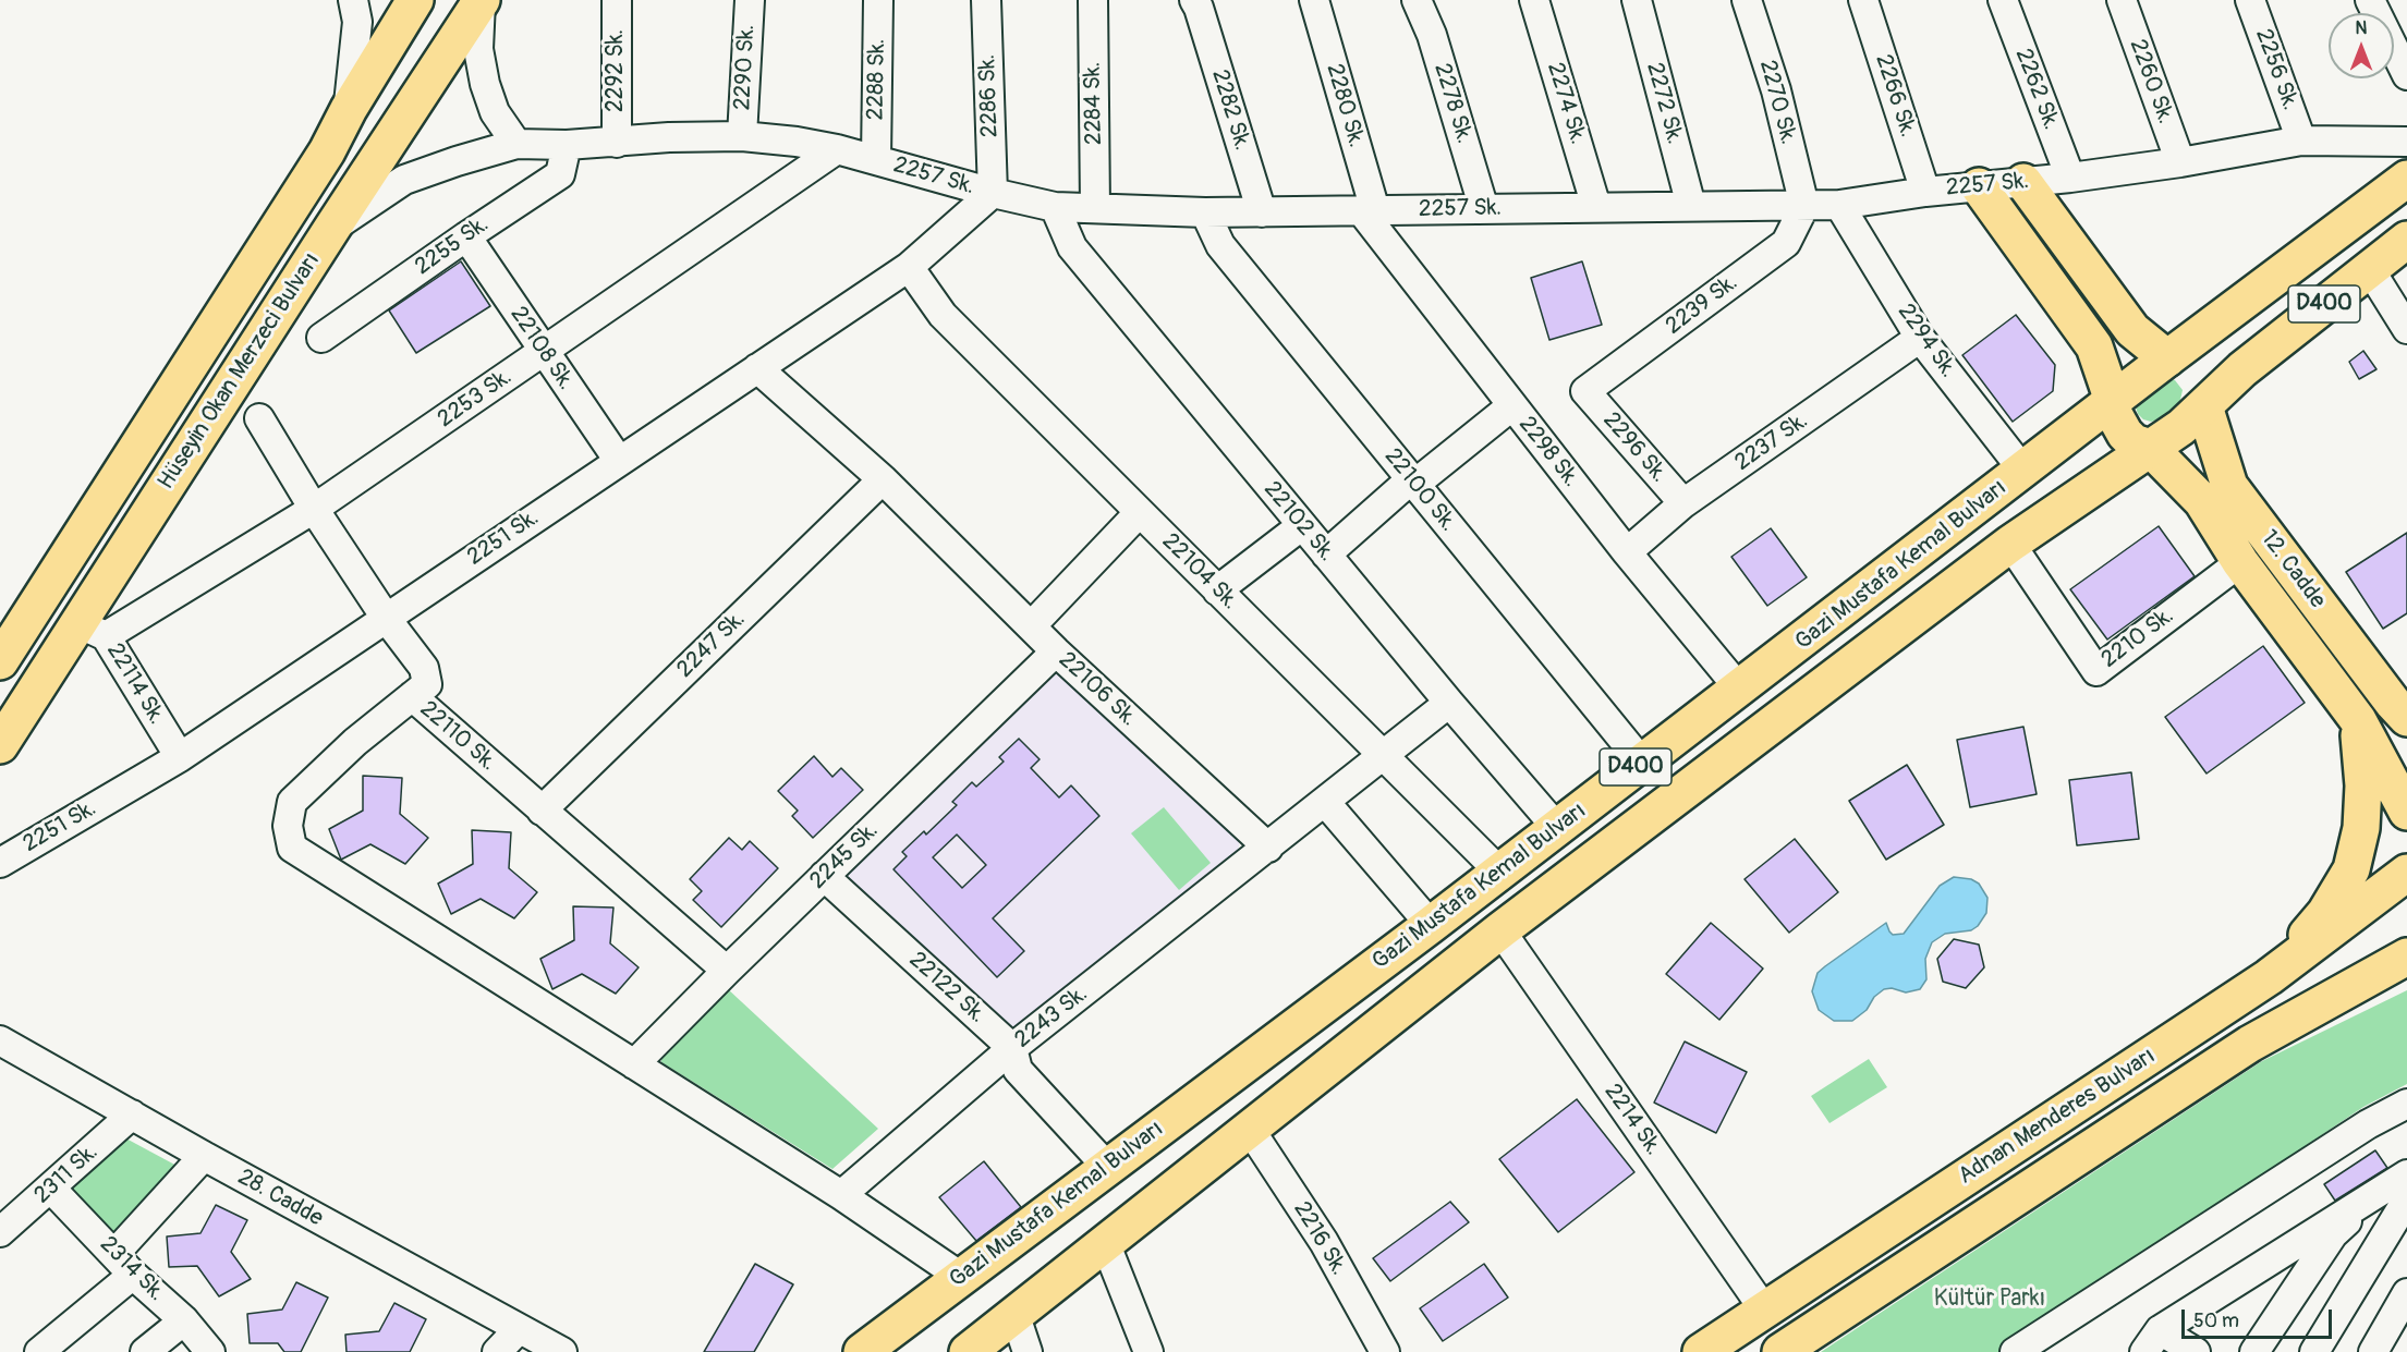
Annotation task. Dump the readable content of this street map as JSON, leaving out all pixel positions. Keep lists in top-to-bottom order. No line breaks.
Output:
{"streets":{"main road":["D400","Hüseyin Okan Merzeci Bulvarı","Gazi Mustafa Kemal Bulvarı","12. Cadde","Adnan Menderes Bulvarı"],"street":["2290 Sk.","2256 Sk.","2292 Sk.","2288 Sk.","2260 Sk.","2262 Sk.","2286 Sk.","2266 Sk.","2270 Sk.","2284 Sk.","2278 Sk.","2274 Sk.","2272 Sk.","2280 Sk.","2282 Sk.","2257 Sk.","2255 Sk.","2239 Sk.","2294 Sk.","22108 Sk.","2253 Sk.","2237 Sk.","2296 Sk.","2298 Sk.","22100 Sk.","22102 Sk.","2251 Sk.","22104 Sk.","2210 Sk.","2247 Sk.","22114 Sk.","22106 Sk.","22110 Sk.","2245 Sk.","22122 Sk.","2243 Sk.","2214 Sk.","2311 Sk.","28. Cadde","2216 Sk.","2314 Sk."]},"crossings":[["2290 Sk.","2257 Sk."],["2256 Sk.","2257 Sk."],["2292 Sk.","2257 Sk."],["2288 Sk.","2257 Sk."],["2260 Sk.","2257 Sk."],["2262 Sk.","2257 Sk."],["2286 Sk.","2257 Sk."],["2286 Sk.","2251 Sk."],["2266 Sk.","2257 Sk."],["2270 Sk.","2257 Sk."],["2270 Sk.","2239 Sk."],["2284 Sk.","2257 Sk."],["2278 Sk.","2257 Sk."],["2274 Sk.","2257 Sk."],["2272 Sk.","2257 Sk."],["2280 Sk.","2257 Sk."],["2280 Sk.","2298 Sk."],["2282 Sk.","2257 Sk."],["2257 Sk.","2255 Sk."],["2257 Sk.","2239 Sk."],["2257 Sk.","2294 Sk."],["2257 Sk.","Hüseyin Okan Merzeci Bulvarı"],["2257 Sk.","2253 Sk."],["2257 Sk.","2298 Sk."],["2257 Sk.","22100 Sk."],["2257 Sk.","22102 Sk."],["2257 Sk.","2251 Sk."],["2255 Sk.","22108 Sk."],["2239 Sk.","2296 Sk."],["2294 Sk.","2237 Sk."],["2294 Sk.","Gazi Mustafa Kemal Bulvarı"],["22108 Sk.","2253 Sk."],["22108 Sk.","2251 Sk."],["Hüseyin Okan Merzeci Bulvarı","2253 Sk."],["Hüseyin Okan Merzeci Bulvarı","22114 Sk."],["2253 Sk.","22114 Sk."],["2253 Sk.","22110 Sk."],["2237 Sk.","2296 Sk."],["2237 Sk.","2298 Sk."],["2298 Sk.","Gazi Mustafa Kemal Bulvarı"],["22100 Sk.","Gazi Mustafa Kemal Bulvarı"],["22102 Sk.","Gazi Mustafa Kemal Bulvarı"],["2251 Sk.","22104 Sk."],["2251 Sk.","22114 Sk."],["2251 Sk.","22106 Sk."],["2251 Sk.","22110 Sk."],["Gazi Mustafa Kemal Bulvarı","12. Cadde"],["Gazi Mustafa Kemal Bulvarı","22104 Sk."],["Gazi Mustafa Kemal Bulvarı","2210 Sk."],["Gazi Mustafa Kemal Bulvarı","22122 Sk."],["Gazi Mustafa Kemal Bulvarı","2214 Sk."],["Gazi Mustafa Kemal Bulvarı","2216 Sk."],["12. Cadde","2210 Sk."],["2247 Sk.","22106 Sk."],["2247 Sk.","22110 Sk."],["22106 Sk.","2245 Sk."],["22106 Sk.","2243 Sk."],["22110 Sk.","2245 Sk."],["2245 Sk.","22122 Sk."],["22122 Sk.","2243 Sk."],["Adnan Menderes Bulvarı","2214 Sk."],["2311 Sk.","28. Cadde"],["2311 Sk.","2314 Sk."]],"parks":["Kültür Parkı"],"scale_bar":"50 m","north":"top"}
